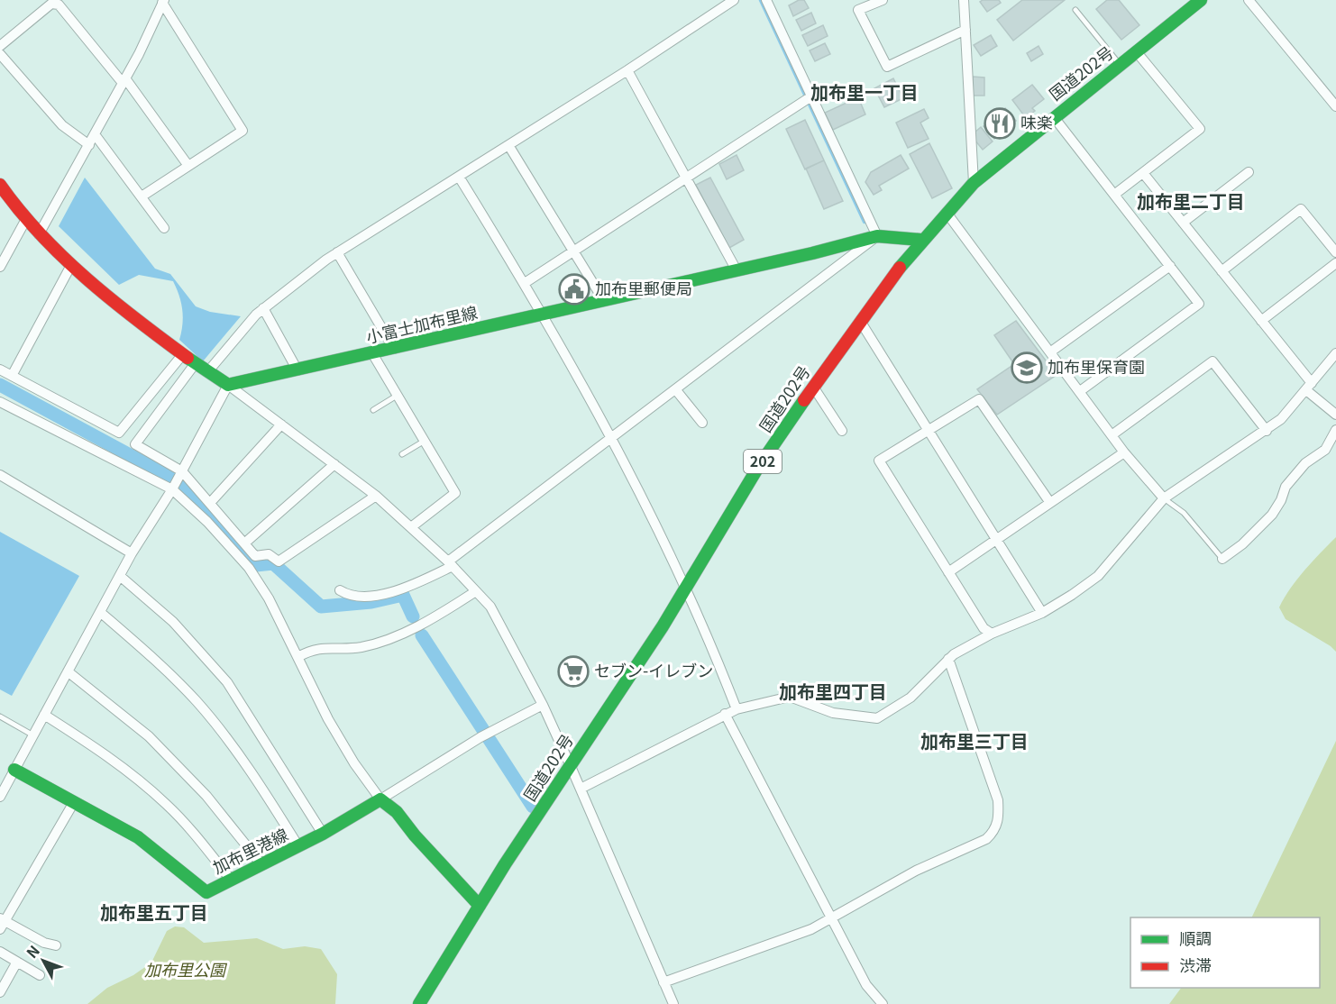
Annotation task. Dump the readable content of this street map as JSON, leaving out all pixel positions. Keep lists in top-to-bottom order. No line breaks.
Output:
{"streets":{"main road":["国道202号","小富士加布里線","202","加布里港線"]},"crossings":[["国道202号","小富士加布里線"]],"districts":["加布里一丁目","加布里二丁目","加布里四丁目","加布里三丁目","加布里五丁目"],"parks":["加布里公園"],"places":{"restaurant":["味楽"],"public building":["加布里郵便局"],"school or university":["加布里保育園"],"supermarket":["セブン-イレブン"]},"legend":["順調","渋滞"],"north":"top left"}
